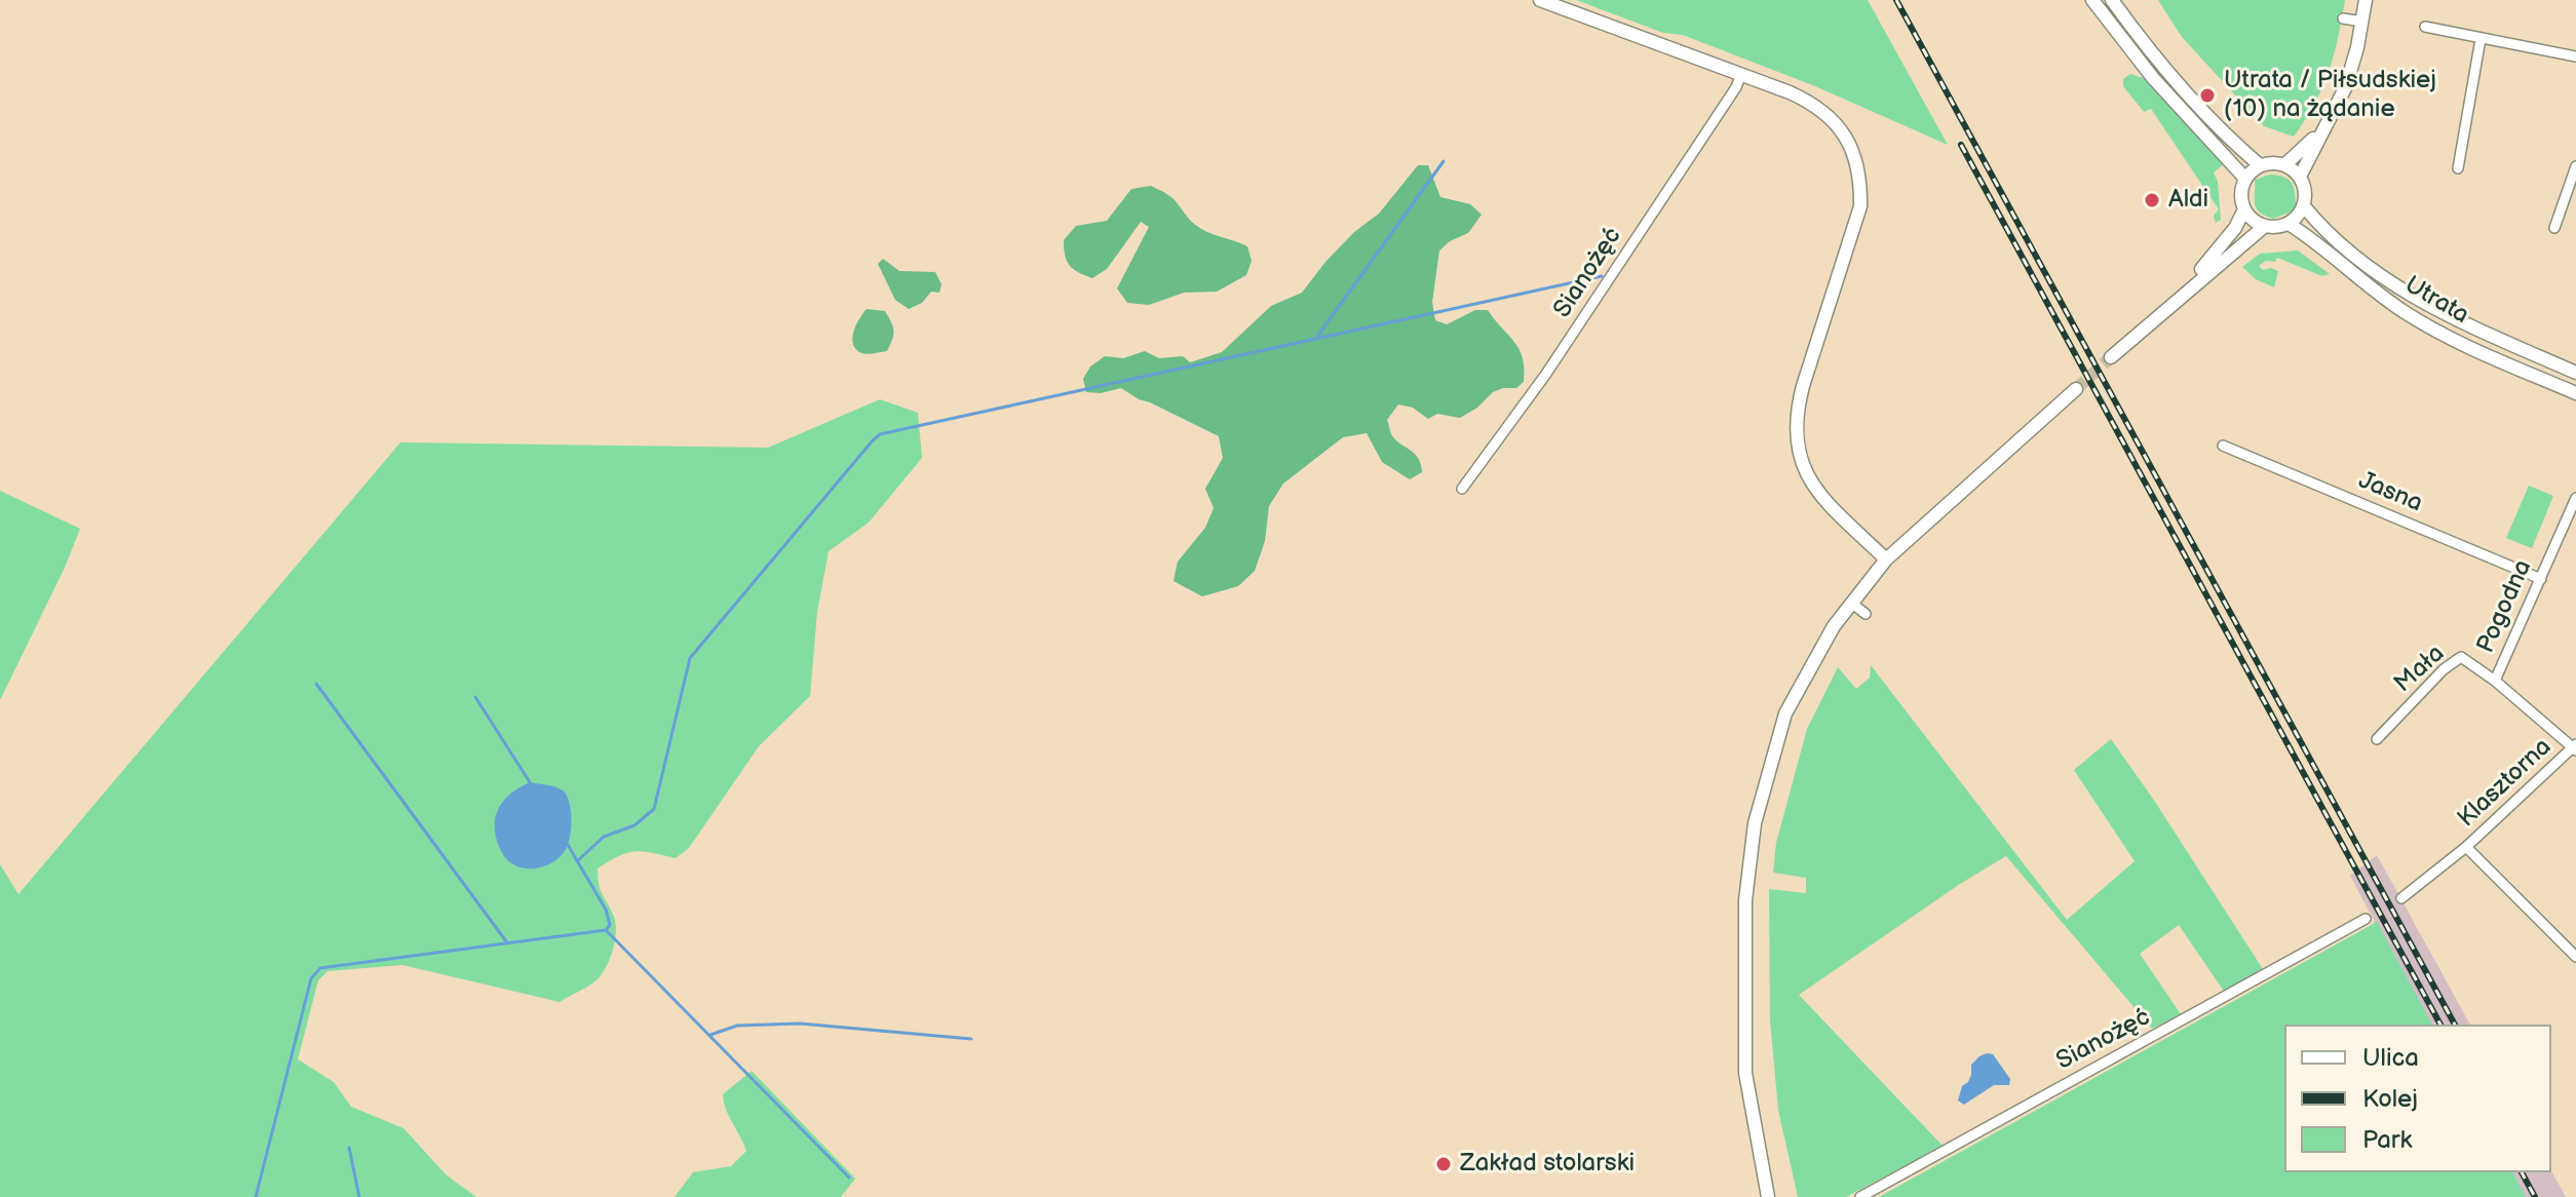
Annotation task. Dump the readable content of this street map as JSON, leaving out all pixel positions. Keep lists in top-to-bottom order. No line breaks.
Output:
{"streets":{"main road":["Utrata"],"street":["Sianożęć","Jasna","Pogodna","Mała","Klasztorna"]},"crossings":[["Jasna","Pogodna"],["Pogodna","Mała"],["Pogodna","Klasztorna"]],"places":["Utrata / Piłsudskiej (10) na żądanie","Aldi","Zakład stolarski"],"legend":["Ulica","Kolej","Park"]}
